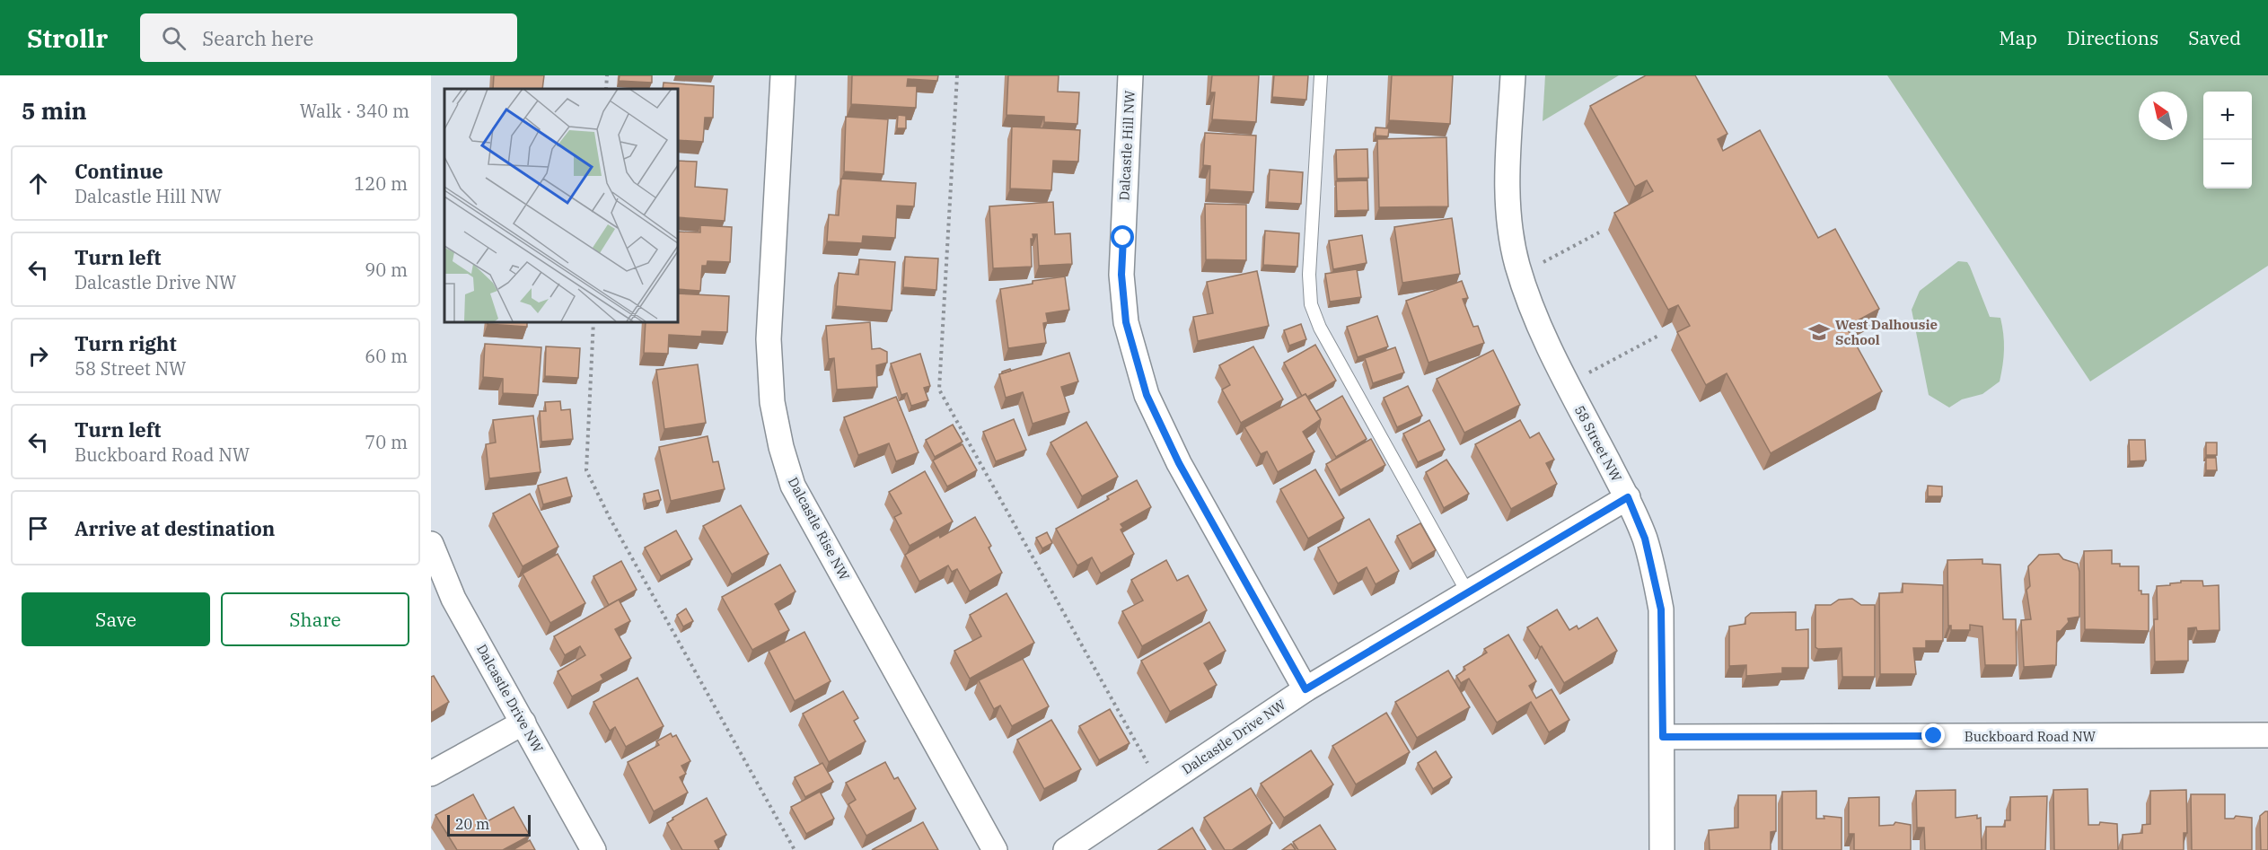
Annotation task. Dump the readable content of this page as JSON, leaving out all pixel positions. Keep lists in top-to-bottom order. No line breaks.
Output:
{"streets":{"street":["Dalcastle Hill NW","58 Street NW","Dalcastle Rise NW","Dalcastle Drive NW","Buckboard Road NW"]},"crossings":[["Dalcastle Hill NW","Dalcastle Drive NW"],["58 Street NW","Dalcastle Drive NW"],["58 Street NW","Buckboard Road NW"]],"places":{"school or university":["West Dalhousie School"]},"scale_bar":"20 m","north":"top left","page":{"header":"Strollr","search":"Search here","nav":["Map","Directions","Saved"],"heading":["5 min","Walk · 340 m"],"map_buttons":["+","−"],"list":[["Continue","Dalcastle Hill NW","120 m"],["Turn left","Dalcastle Drive NW","90 m"],["Turn right","58 Street NW","60 m"],["Turn left","Buckboard Road NW","70 m"],"Arrive at destination"],"buttons":["Save","Share"],"scale":"20 m"}}
